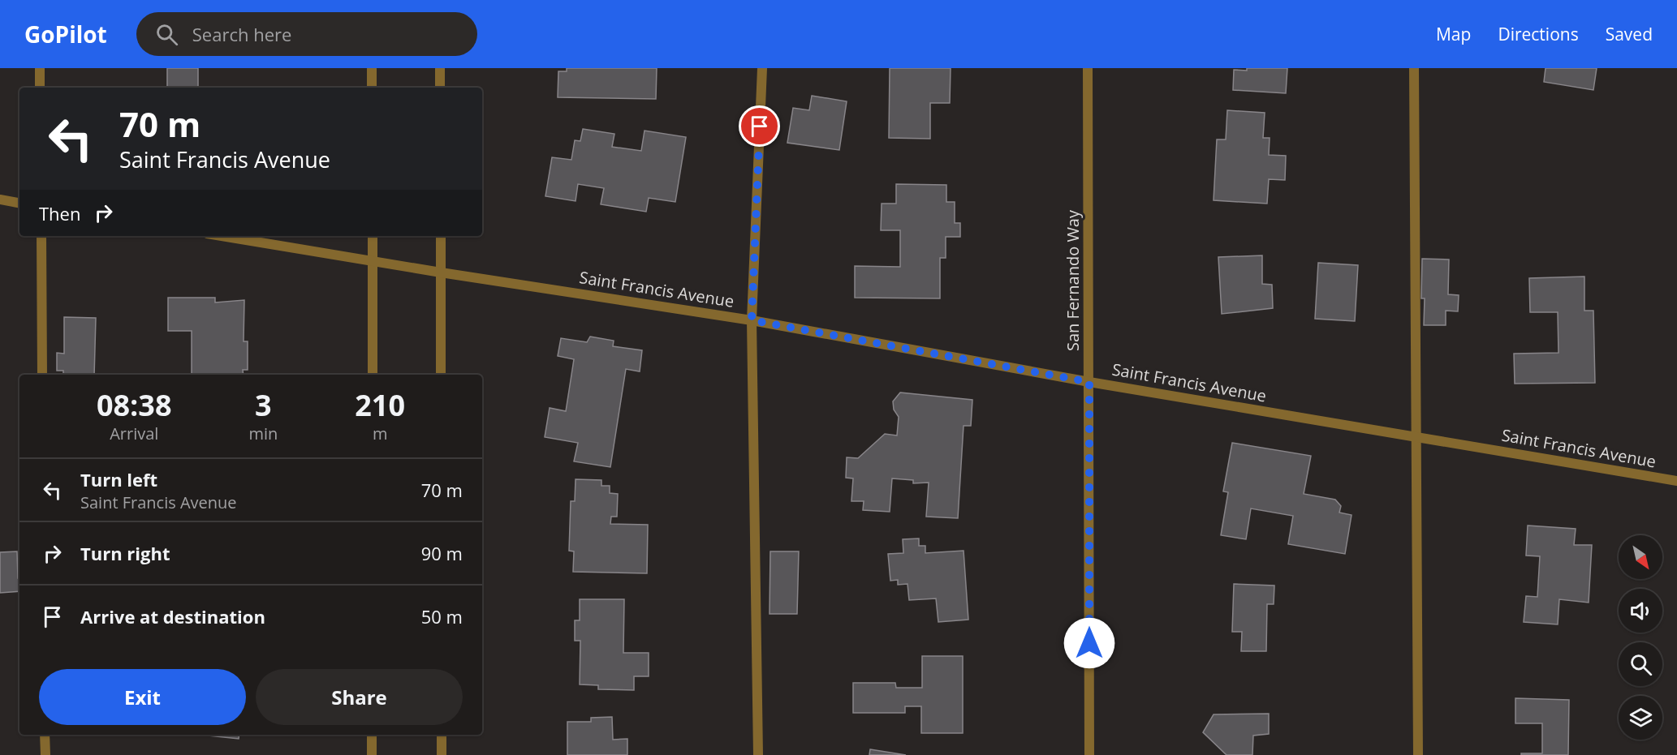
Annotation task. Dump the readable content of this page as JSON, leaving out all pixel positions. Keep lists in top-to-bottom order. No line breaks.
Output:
{"streets":{"street":["San Fernando Way","Saint Francis Avenue"]},"crossings":[["San Fernando Way","Saint Francis Avenue"]],"north":"bottom right","page":{"header":"GoPilot","search":"Search here","nav":["Map","Directions","Saved"],"turn":["70 m","Saint Francis Avenue"],"then":"Then","eta":["08:38","Arrival","3","min","210","m"],"list":[{"name":"Turn left","note":"Saint Francis Avenue","value":"70 m"},{"name":"Turn right","value":"90 m"},{"name":"Arrive at destination","value":"50 m"}],"buttons":["Exit","Share"]}}
